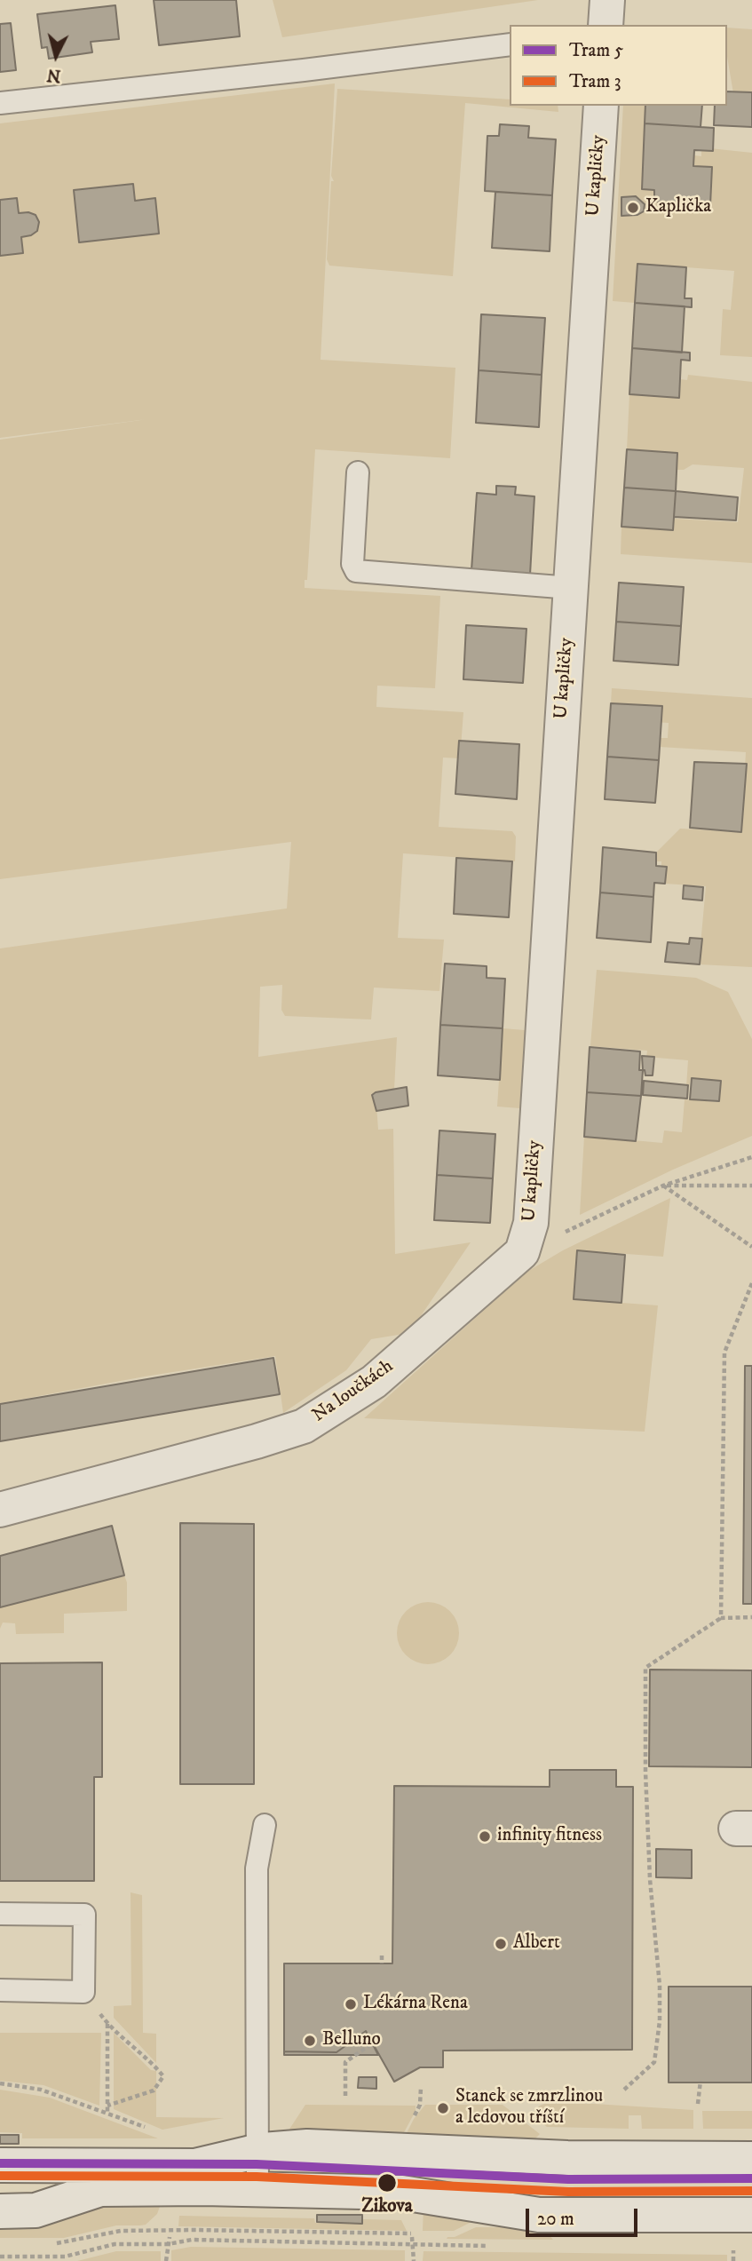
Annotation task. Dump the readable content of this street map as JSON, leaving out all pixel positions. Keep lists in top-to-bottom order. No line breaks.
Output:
{"streets":{"street":["U kapličky","Na loučkách"]},"crossings":[["U kapličky","Na loučkách"]],"places":["Kaplička","infinity fitness","Albert","Lékárna Rena","Belluno","Stanek se zmrzlinou a ledovou tříští","Zikova"],"lines":["tram line 5","tram line 3"],"legend":["Tram 5","Tram 3"],"scale_bar":"20 m","north":"bottom"}
